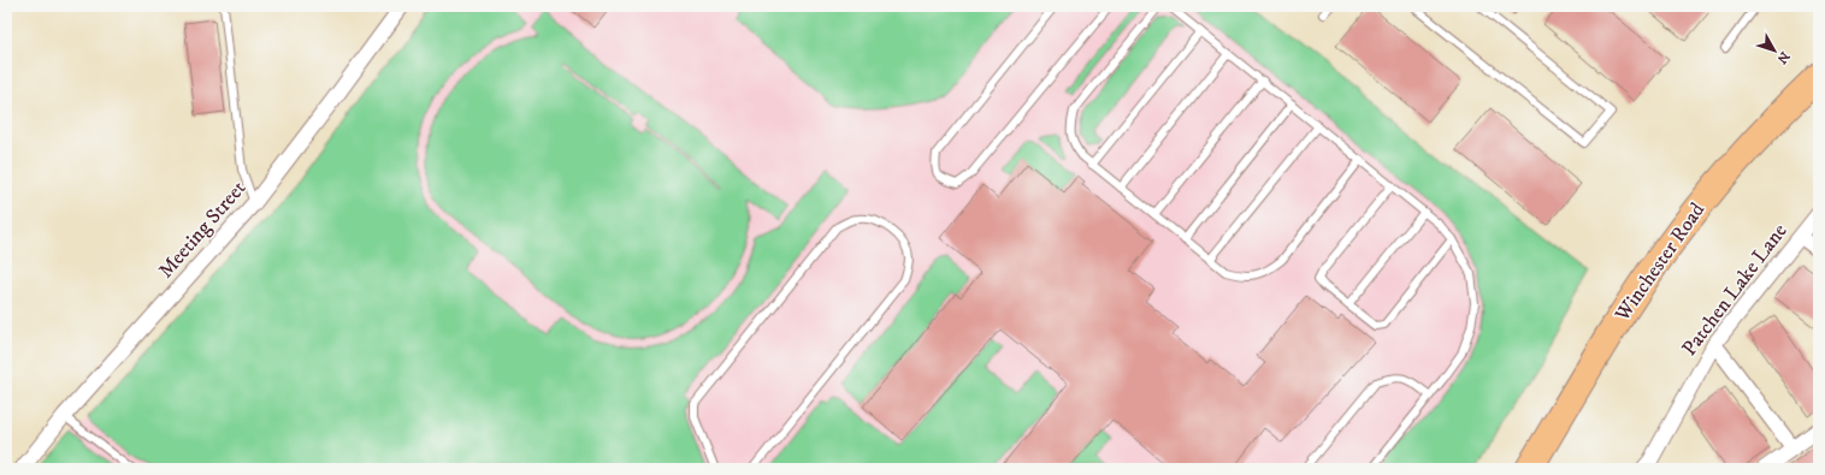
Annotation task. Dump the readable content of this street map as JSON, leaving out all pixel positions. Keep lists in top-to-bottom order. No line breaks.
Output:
{"streets":{"highway":["Winchester Road"],"street":["Meeting Street","Patchen Lake Lane"]},"north":"bottom right"}
